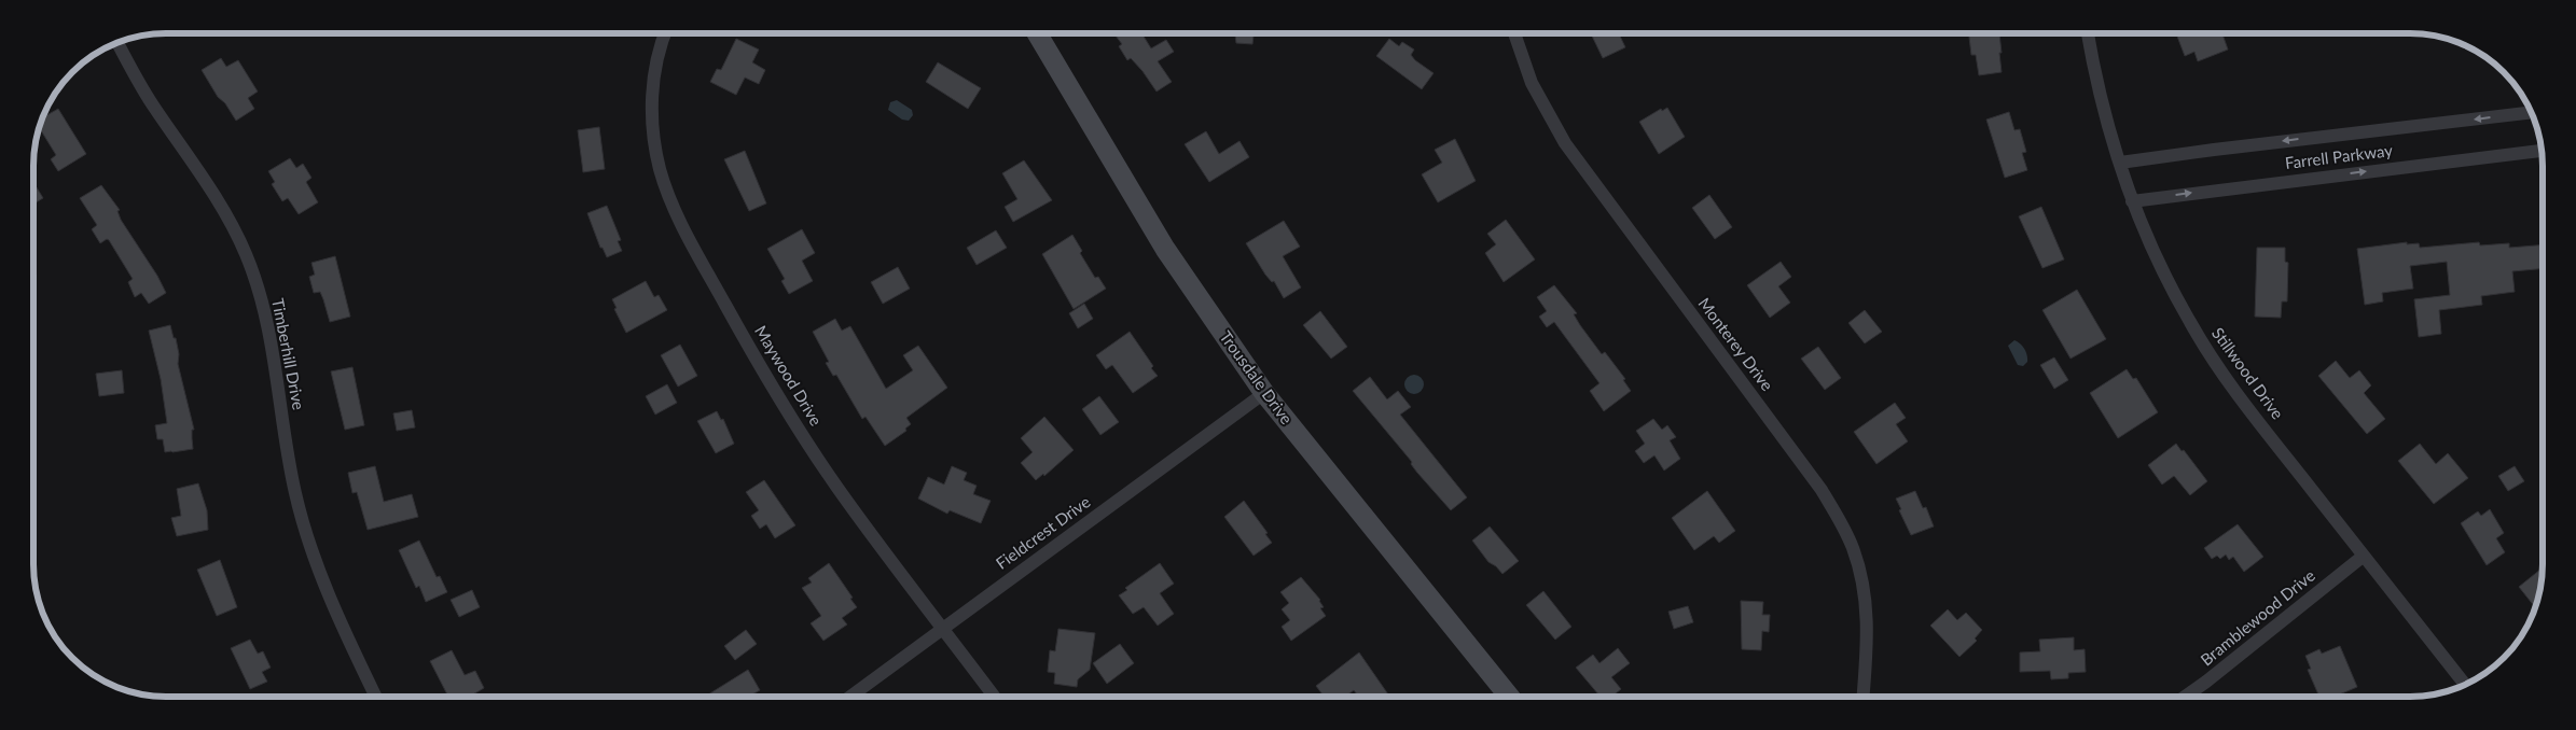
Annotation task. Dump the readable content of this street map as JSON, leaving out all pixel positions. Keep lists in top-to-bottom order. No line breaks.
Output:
{"streets":{"street":["Farrell Parkway","Monterey Drive","Timberhill Drive","Stillwood Drive","Maywood Drive","Trousdale Drive","Fieldcrest Drive","Bramblewood Drive"]},"crossings":[["Farrell Parkway","Stillwood Drive"],["Stillwood Drive","Bramblewood Drive"],["Maywood Drive","Fieldcrest Drive"],["Trousdale Drive","Fieldcrest Drive"]]}
